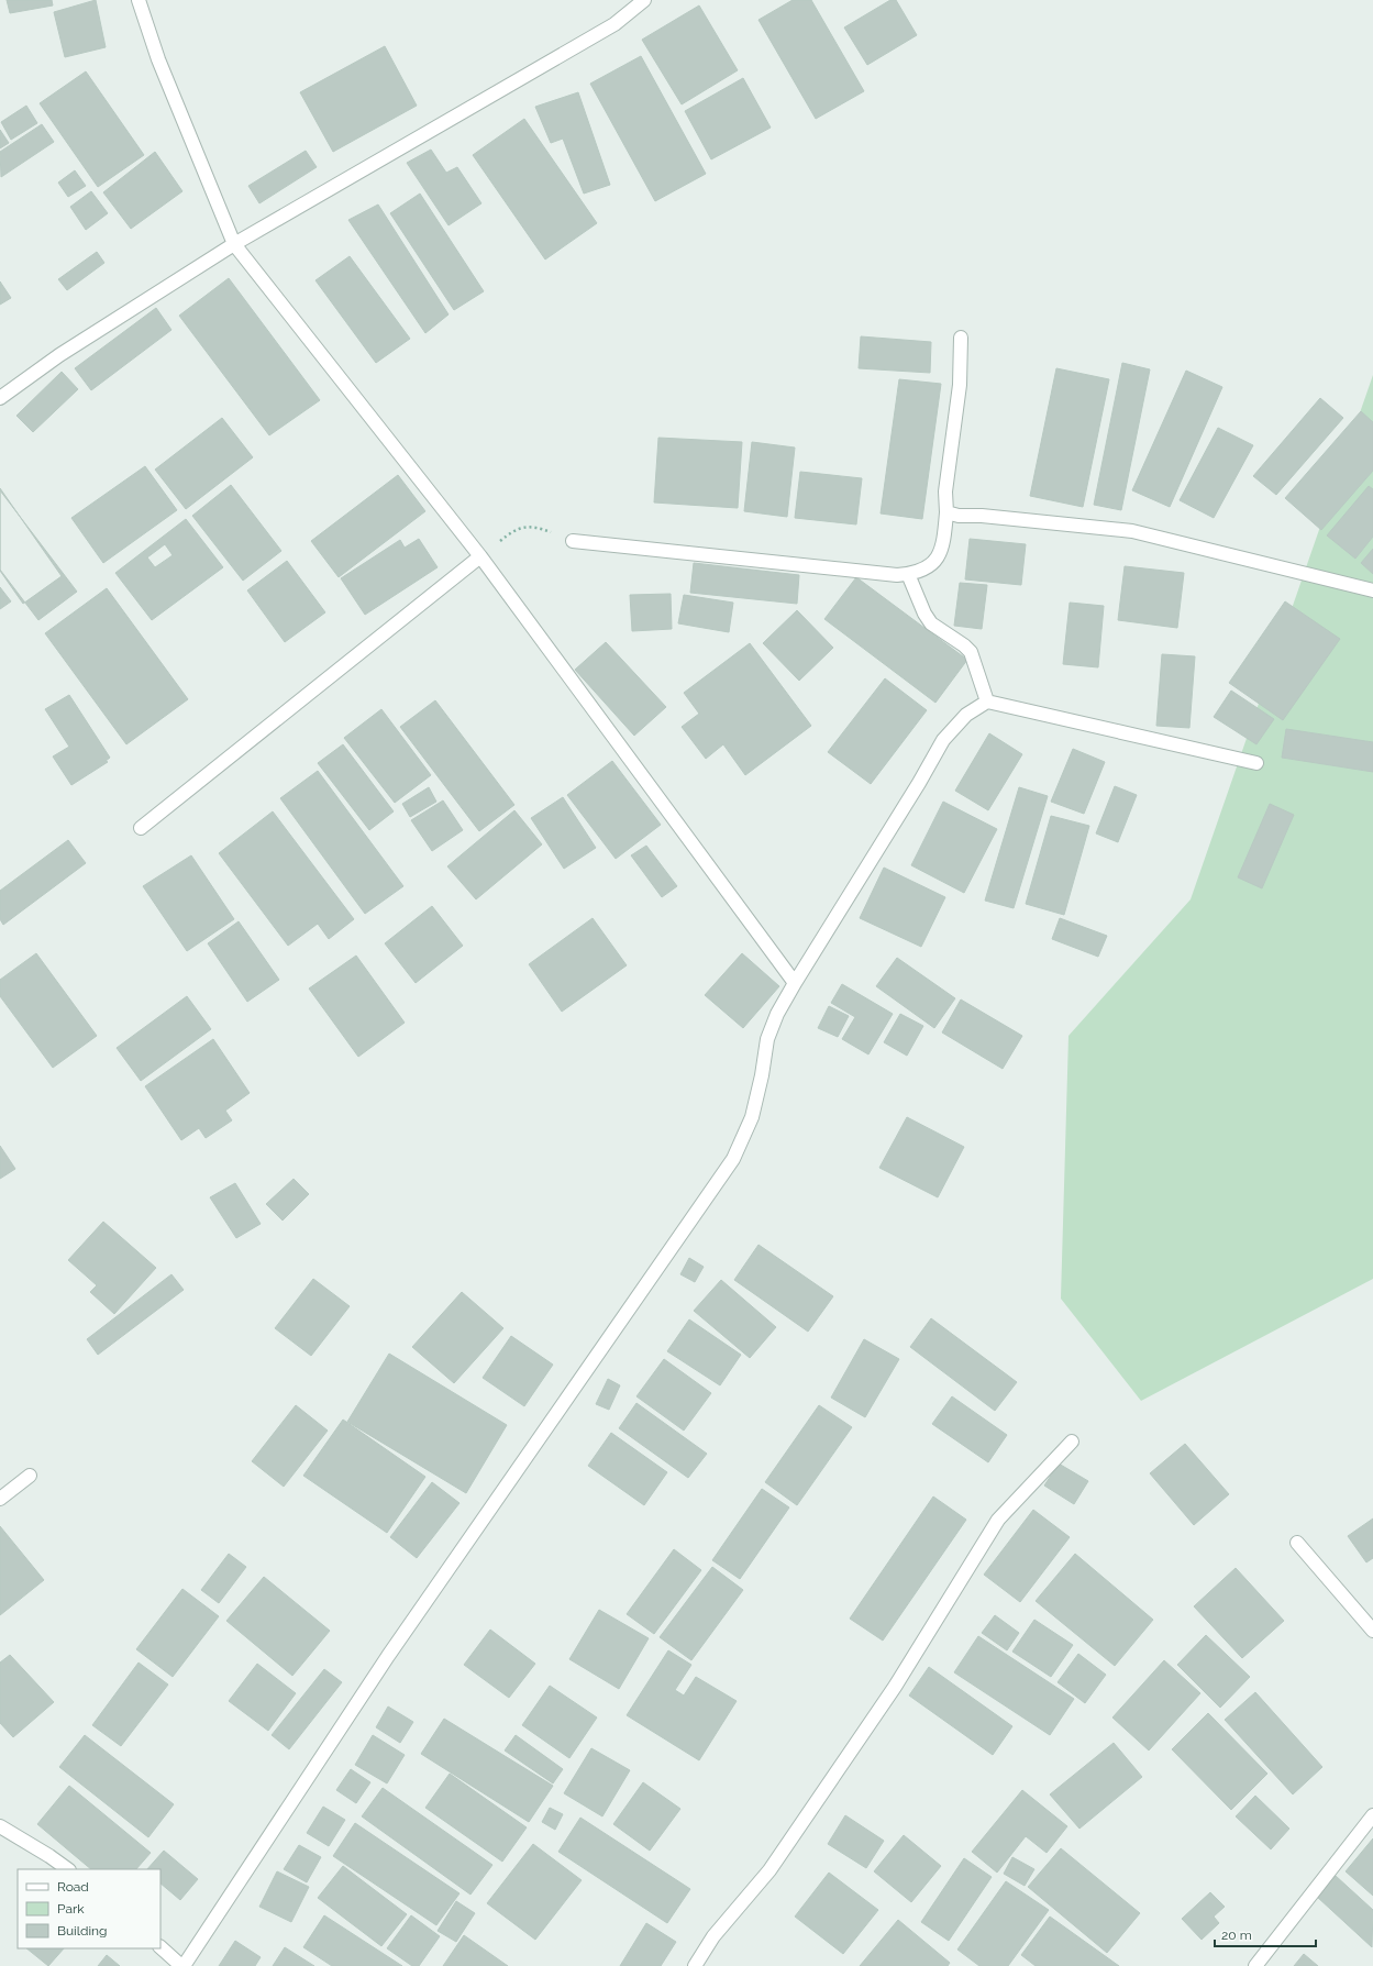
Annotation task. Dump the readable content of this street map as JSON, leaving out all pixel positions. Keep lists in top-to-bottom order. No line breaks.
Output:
{"legend":["Road","Park","Building"],"scale_bar":"20 m"}
